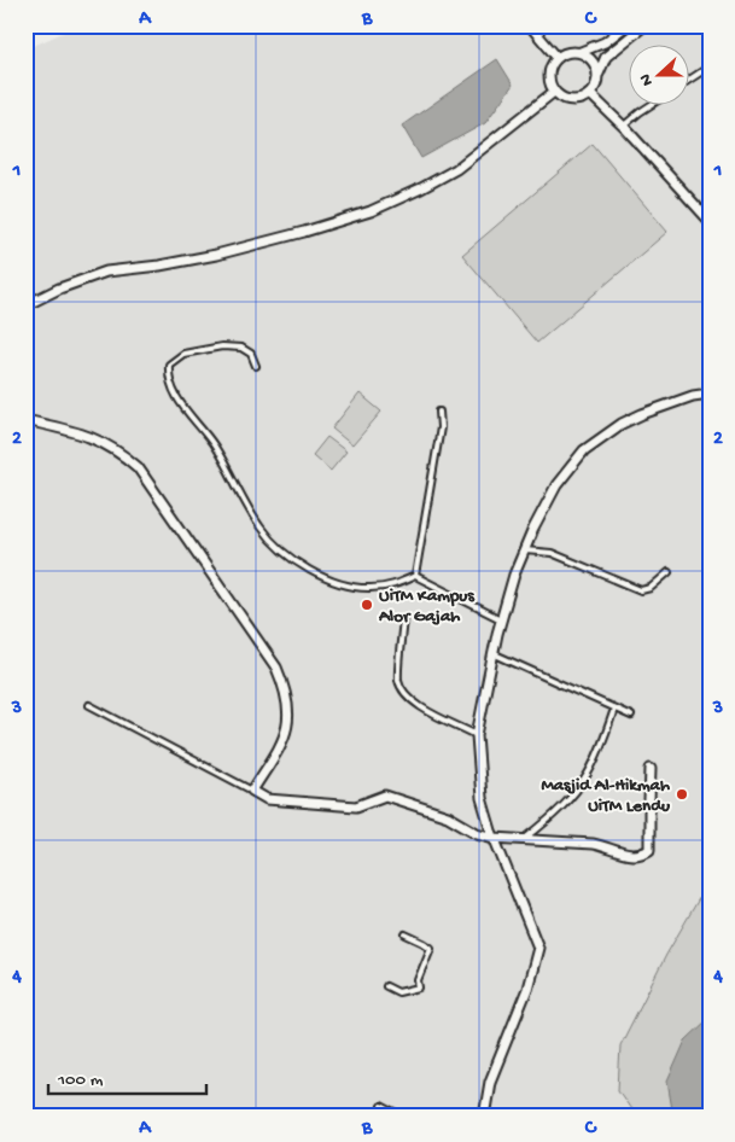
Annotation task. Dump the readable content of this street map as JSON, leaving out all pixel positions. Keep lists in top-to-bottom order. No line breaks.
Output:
{"places":["UiTM Kampus Alor Gajah","Masjid Al-Hikmah UiTM Lendu"],"scale_bar":"100 m","north":"left","grid":{"columns":["A","B","C"],"rows":["1","2","3","4"]}}
